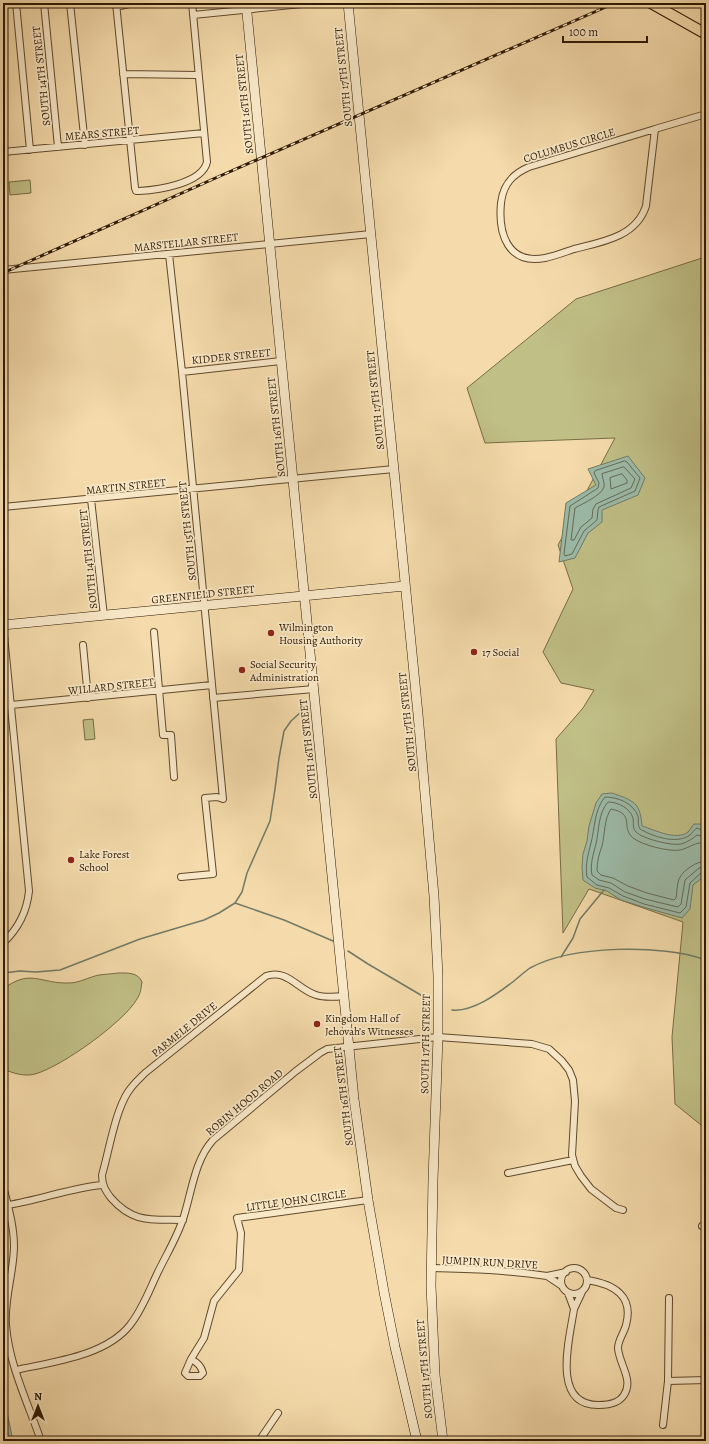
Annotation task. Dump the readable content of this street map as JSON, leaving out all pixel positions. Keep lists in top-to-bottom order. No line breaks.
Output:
{"streets":{"main road":["SOUTH 17TH STREET","SOUTH 16TH STREET","GREENFIELD STREET"],"street":["SOUTH 14TH STREET","MEARS STREET","COLUMBUS CIRCLE","MARSTELLAR STREET","KIDDER STREET","MARTIN STREET","SOUTH 15TH STREET","WILLARD STREET","PARMELE DRIVE","ROBIN HOOD ROAD","LITTLE JOHN CIRCLE","JUMPIN RUN DRIVE"]},"crossings":[["SOUTH 14TH STREET","MEARS STREET"],["SOUTH 14TH STREET","MARTIN STREET"],["SOUTH 14TH STREET","GREENFIELD STREET"],["SOUTH 17TH STREET","MARSTELLAR STREET"],["SOUTH 17TH STREET","MARTIN STREET"],["SOUTH 17TH STREET","GREENFIELD STREET"],["SOUTH 17TH STREET","ROBIN HOOD ROAD"],["SOUTH 17TH STREET","JUMPIN RUN DRIVE"],["SOUTH 16TH STREET","MARSTELLAR STREET"],["SOUTH 16TH STREET","KIDDER STREET"],["SOUTH 16TH STREET","MARTIN STREET"],["SOUTH 16TH STREET","GREENFIELD STREET"],["SOUTH 16TH STREET","PARMELE DRIVE"],["SOUTH 16TH STREET","ROBIN HOOD ROAD"],["SOUTH 16TH STREET","LITTLE JOHN CIRCLE"],["MARSTELLAR STREET","SOUTH 15TH STREET"],["KIDDER STREET","SOUTH 15TH STREET"],["MARTIN STREET","SOUTH 15TH STREET"],["SOUTH 15TH STREET","GREENFIELD STREET"],["SOUTH 15TH STREET","WILLARD STREET"]],"places":["Wilmington Housing Authority","17 Social","Social Security Administration","Lake Forest School","Kingdom Hall of Jehovah’s Witnesses"],"scale_bar":"100 m","north":"top"}
